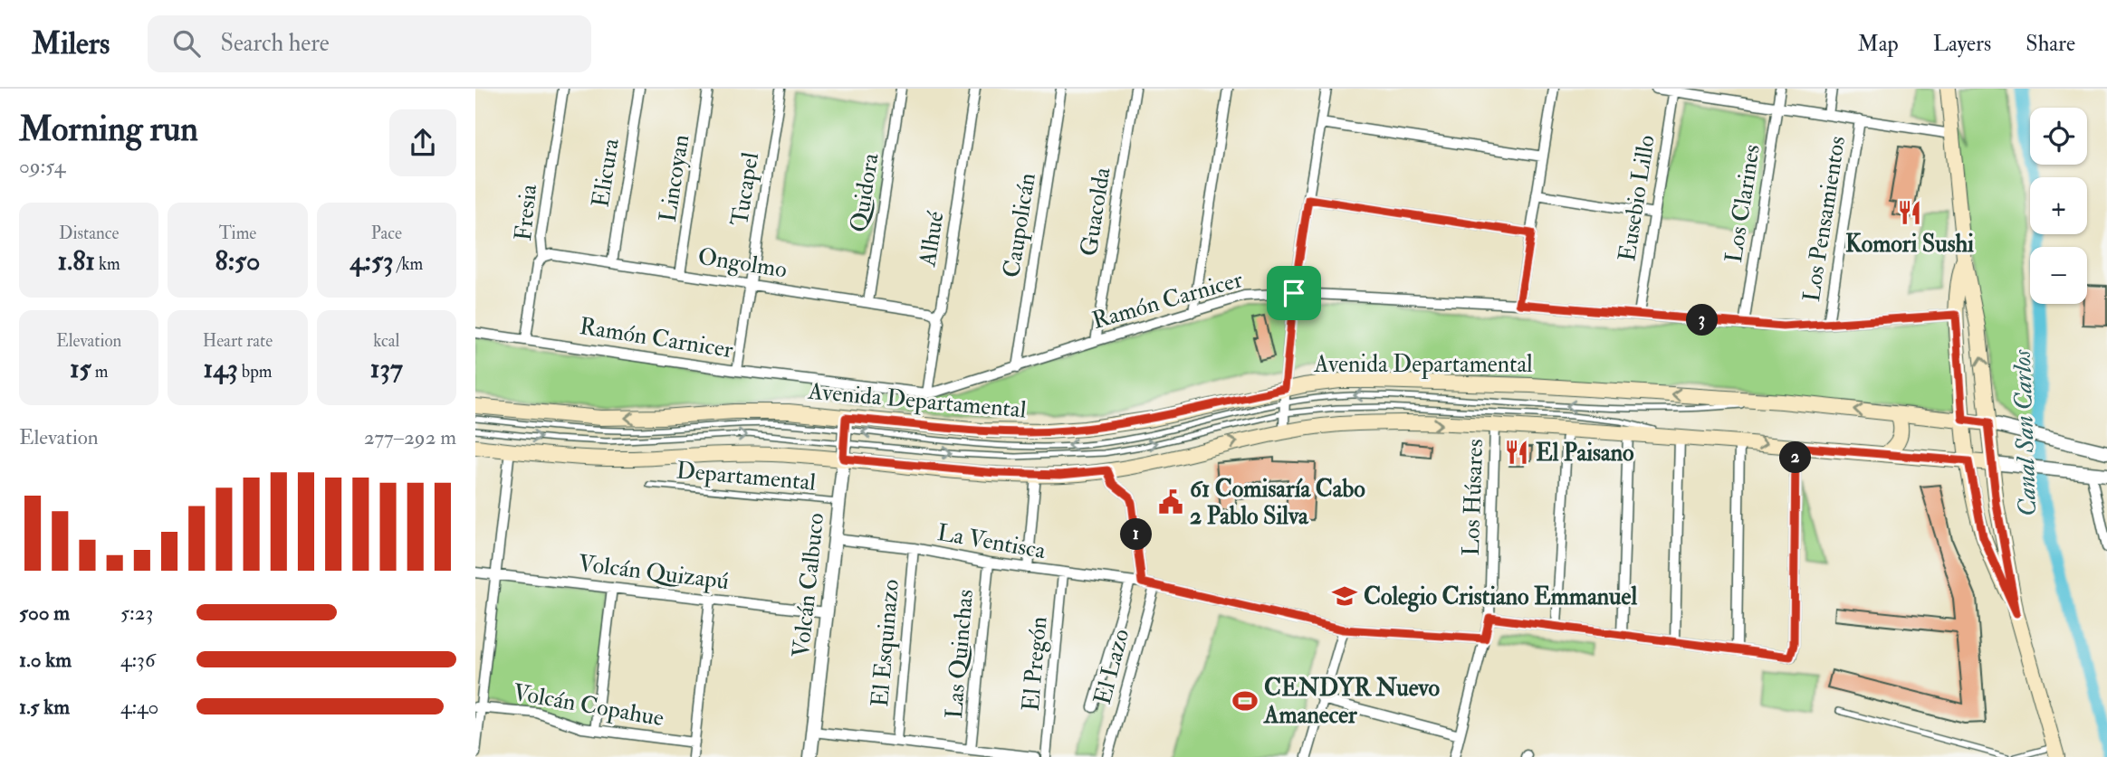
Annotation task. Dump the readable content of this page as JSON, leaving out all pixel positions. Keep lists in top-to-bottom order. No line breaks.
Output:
{"streets":{"main road":["Avenida Departamental"],"street":["Elicura","Lincoyan","Tucapel","Quidora","Eusebio Lillo","Los Clarines","Guacolda","Fresia","Los Pensamientos","Caupolicán","Alhué","Ongolmo","Ramón Carnicer","Los Húsares","La Ventisca","Volcán Quizapú","Volcán Calbuco","El Esquinazo","Las Quinchas","El Pregón","El Lazo","Volcán Copahue"],"lane":["Departamental"]},"crossings":[["Elicura","Ongolmo"],["Lincoyan","Ongolmo"],["Tucapel","Ongolmo"],["Tucapel","Ramón Carnicer"],["Quidora","Ongolmo"],["Eusebio Lillo","Ramón Carnicer"],["Los Clarines","Ramón Carnicer"],["Guacolda","Ramón Carnicer"],["Fresia","Ongolmo"],["Fresia","Ramón Carnicer"],["Los Pensamientos","Ramón Carnicer"],["Caupolicán","Ramón Carnicer"],["Alhué","Ongolmo"],["Alhué","Ramón Carnicer"],["Avenida Departamental","Volcán Calbuco"],["Departamental","Volcán Calbuco"],["Los Húsares","La Ventisca"],["La Ventisca","Volcán Calbuco"],["La Ventisca","El Esquinazo"],["La Ventisca","Las Quinchas"],["La Ventisca","El Pregón"],["La Ventisca","El Lazo"],["Volcán Quizapú","Volcán Calbuco"]],"water":["Canal San Carlos"],"places":{"restaurant":["Komori Sushi","El Paisano"],"public building":["61 Comisaría Cabo 2 Pablo Silva"],"school or university":["Colegio Cristiano Emmanuel"],"sports":["CENDYR Nuevo Amanecer"]},"page":{"header":"Milers","search":"Search here","nav":["Map","Layers","Share"],"heading":["Morning run","09:54"],"map_buttons":["+","−"],"stats":[["Distance","1.81 km"],["Time","8:50"],["Pace","4:53 /km"],["Elevation","15 m"],["Heart rate","143 bpm"],["kcal","137"]],"pins":["3","2","1"],"chart":["Elevation","277–292 m"],"list":[{"name":"500 m","note":"5:23"},{"name":"1.0 km","note":"4:36"},{"name":"1.5 km","note":"4:40"}]}}
